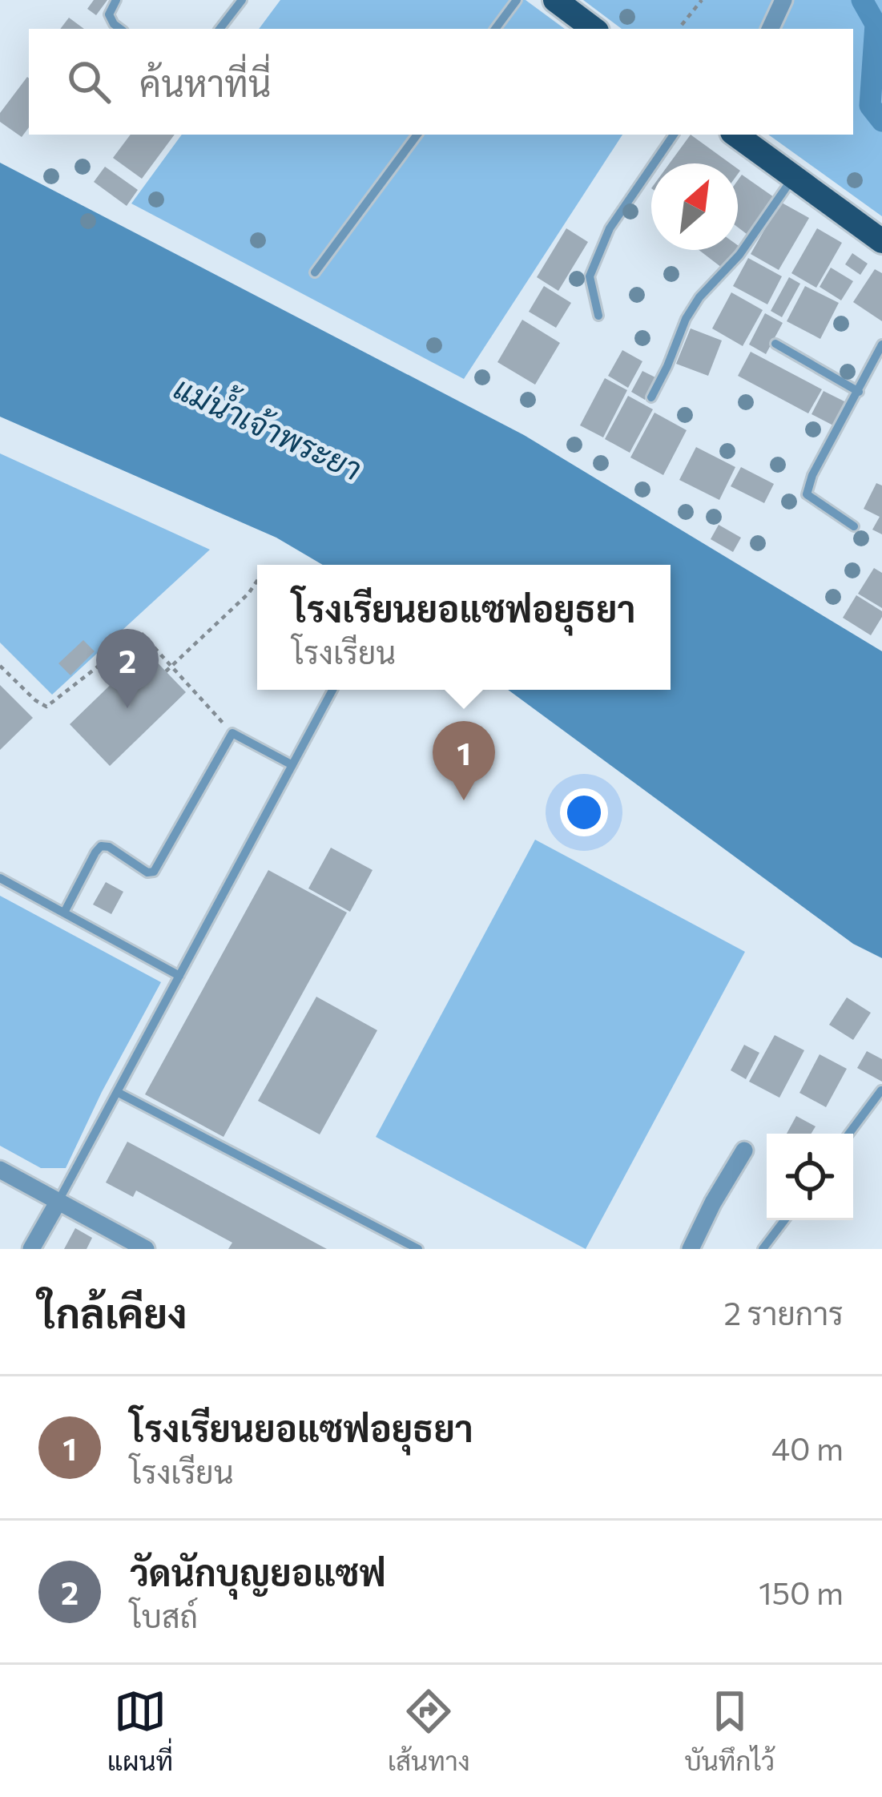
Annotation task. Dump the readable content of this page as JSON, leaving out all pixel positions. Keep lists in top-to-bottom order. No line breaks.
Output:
{"water":["แม่น้ำเจ้าพระยา"],"north":"top right","page":{"search":"ค้นหาที่นี่","popup":["โรงเรียนยอแซฟอยุธยา","โรงเรียน"],"pins":["2","1"],"heading":["ใกล้เคียง","2 รายการ"],"list":[{"mark":"1","name":"โรงเรียนยอแซฟอยุธยา","note":"โรงเรียน","value":"40 m"},{"mark":"2","name":"วัดนักบุญยอแซฟ","note":"โบสถ์","value":"150 m"}],"nav":["แผนที่","เส้นทาง","บันทึกไว้"]}}
